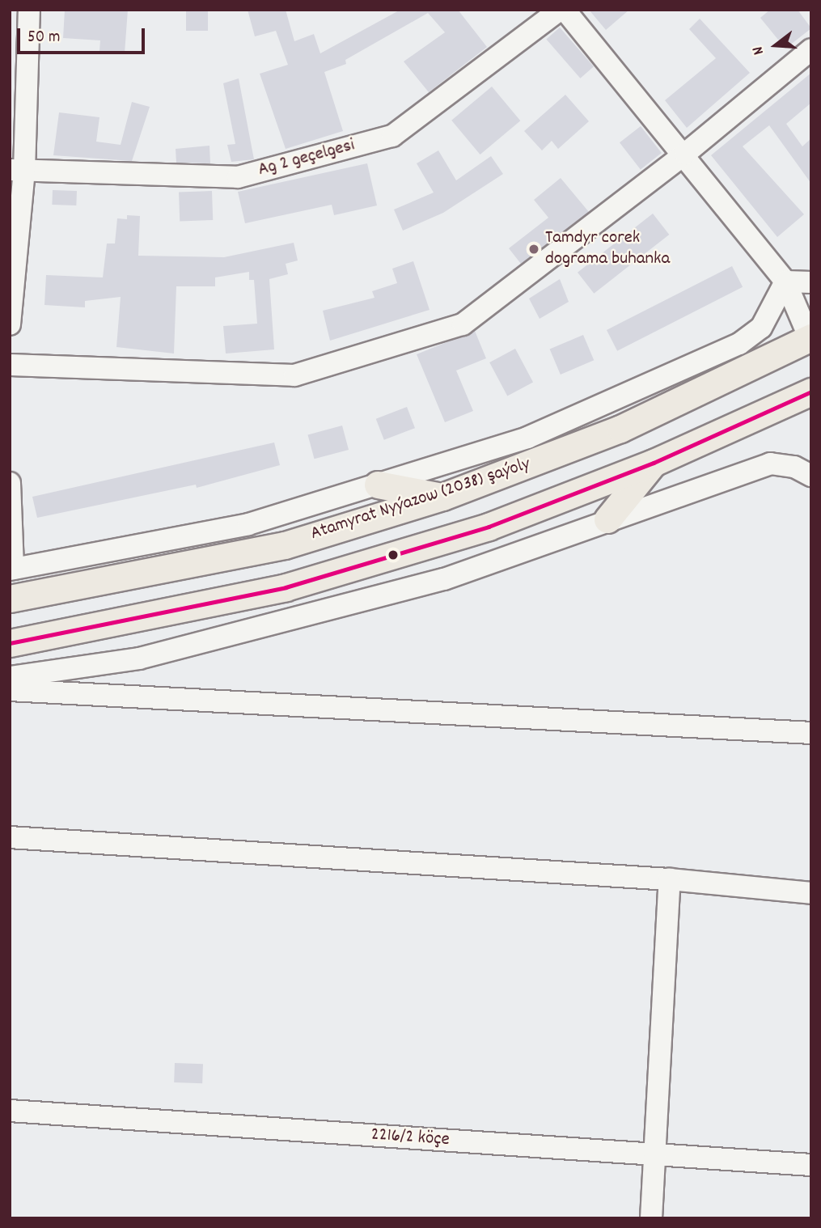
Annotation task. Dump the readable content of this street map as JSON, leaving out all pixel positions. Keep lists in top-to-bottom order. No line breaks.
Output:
{"streets":{"main road":["Atamyrat Nyýazow (2038) şaýoly"],"street":["Ag 2 geçelgesi","2216/2 köçe"]},"places":["Tamdyr corek dograma buhanka"],"scale_bar":"50 m","north":"left"}
